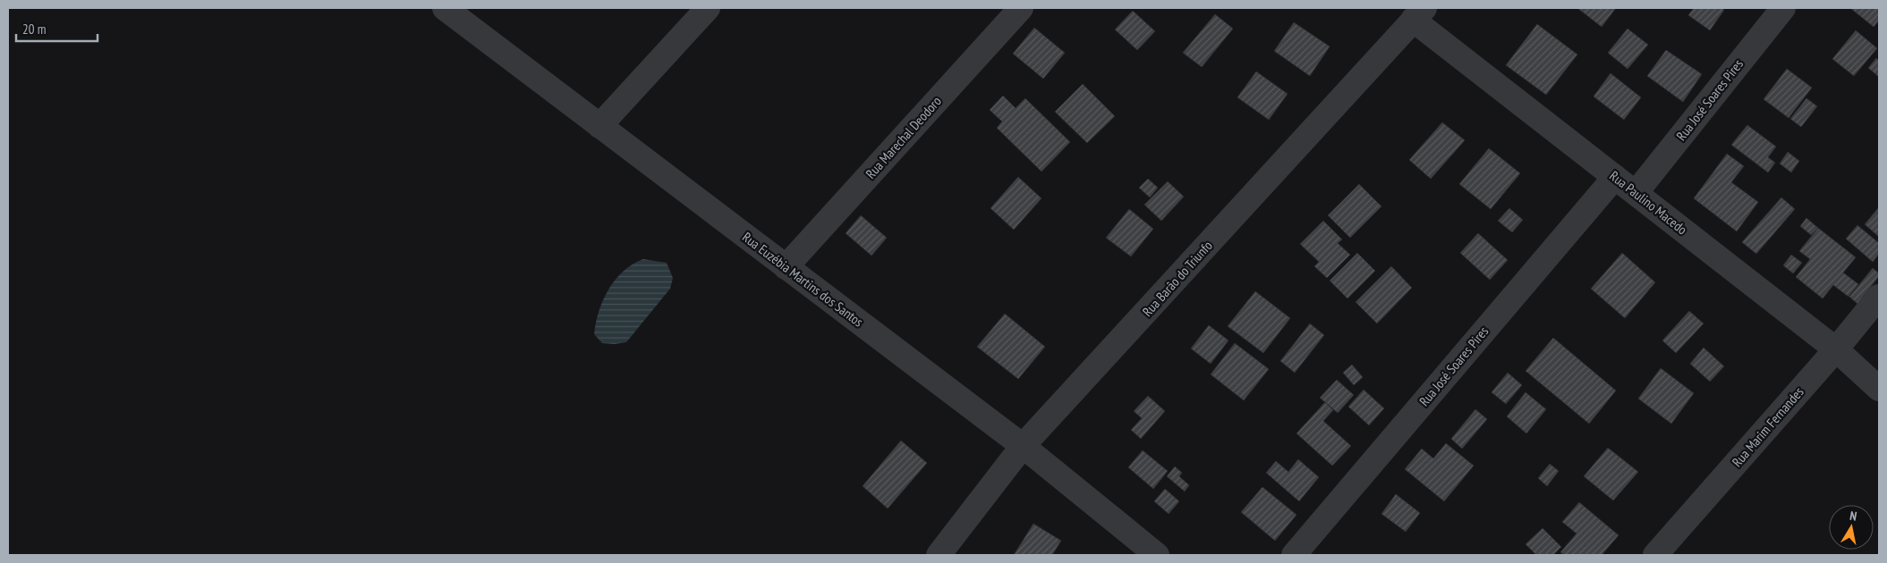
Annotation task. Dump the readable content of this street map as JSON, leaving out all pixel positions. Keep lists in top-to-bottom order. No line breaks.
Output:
{"streets":{"street":["Rua José Soares Pires","Rua Marechal Deodoro","Rua Paulino Macedo","Rua Barão do Triunfo","Rua Euzébia Martins dos Santos","Rua Marim Fernandes"]},"crossings":[["Rua José Soares Pires","Rua Paulino Macedo"],["Rua Marechal Deodoro","Rua Euzébia Martins dos Santos"],["Rua Paulino Macedo","Rua Barão do Triunfo"],["Rua Paulino Macedo","Rua Marim Fernandes"],["Rua Barão do Triunfo","Rua Euzébia Martins dos Santos"]],"scale_bar":"20 m","north":"top"}
